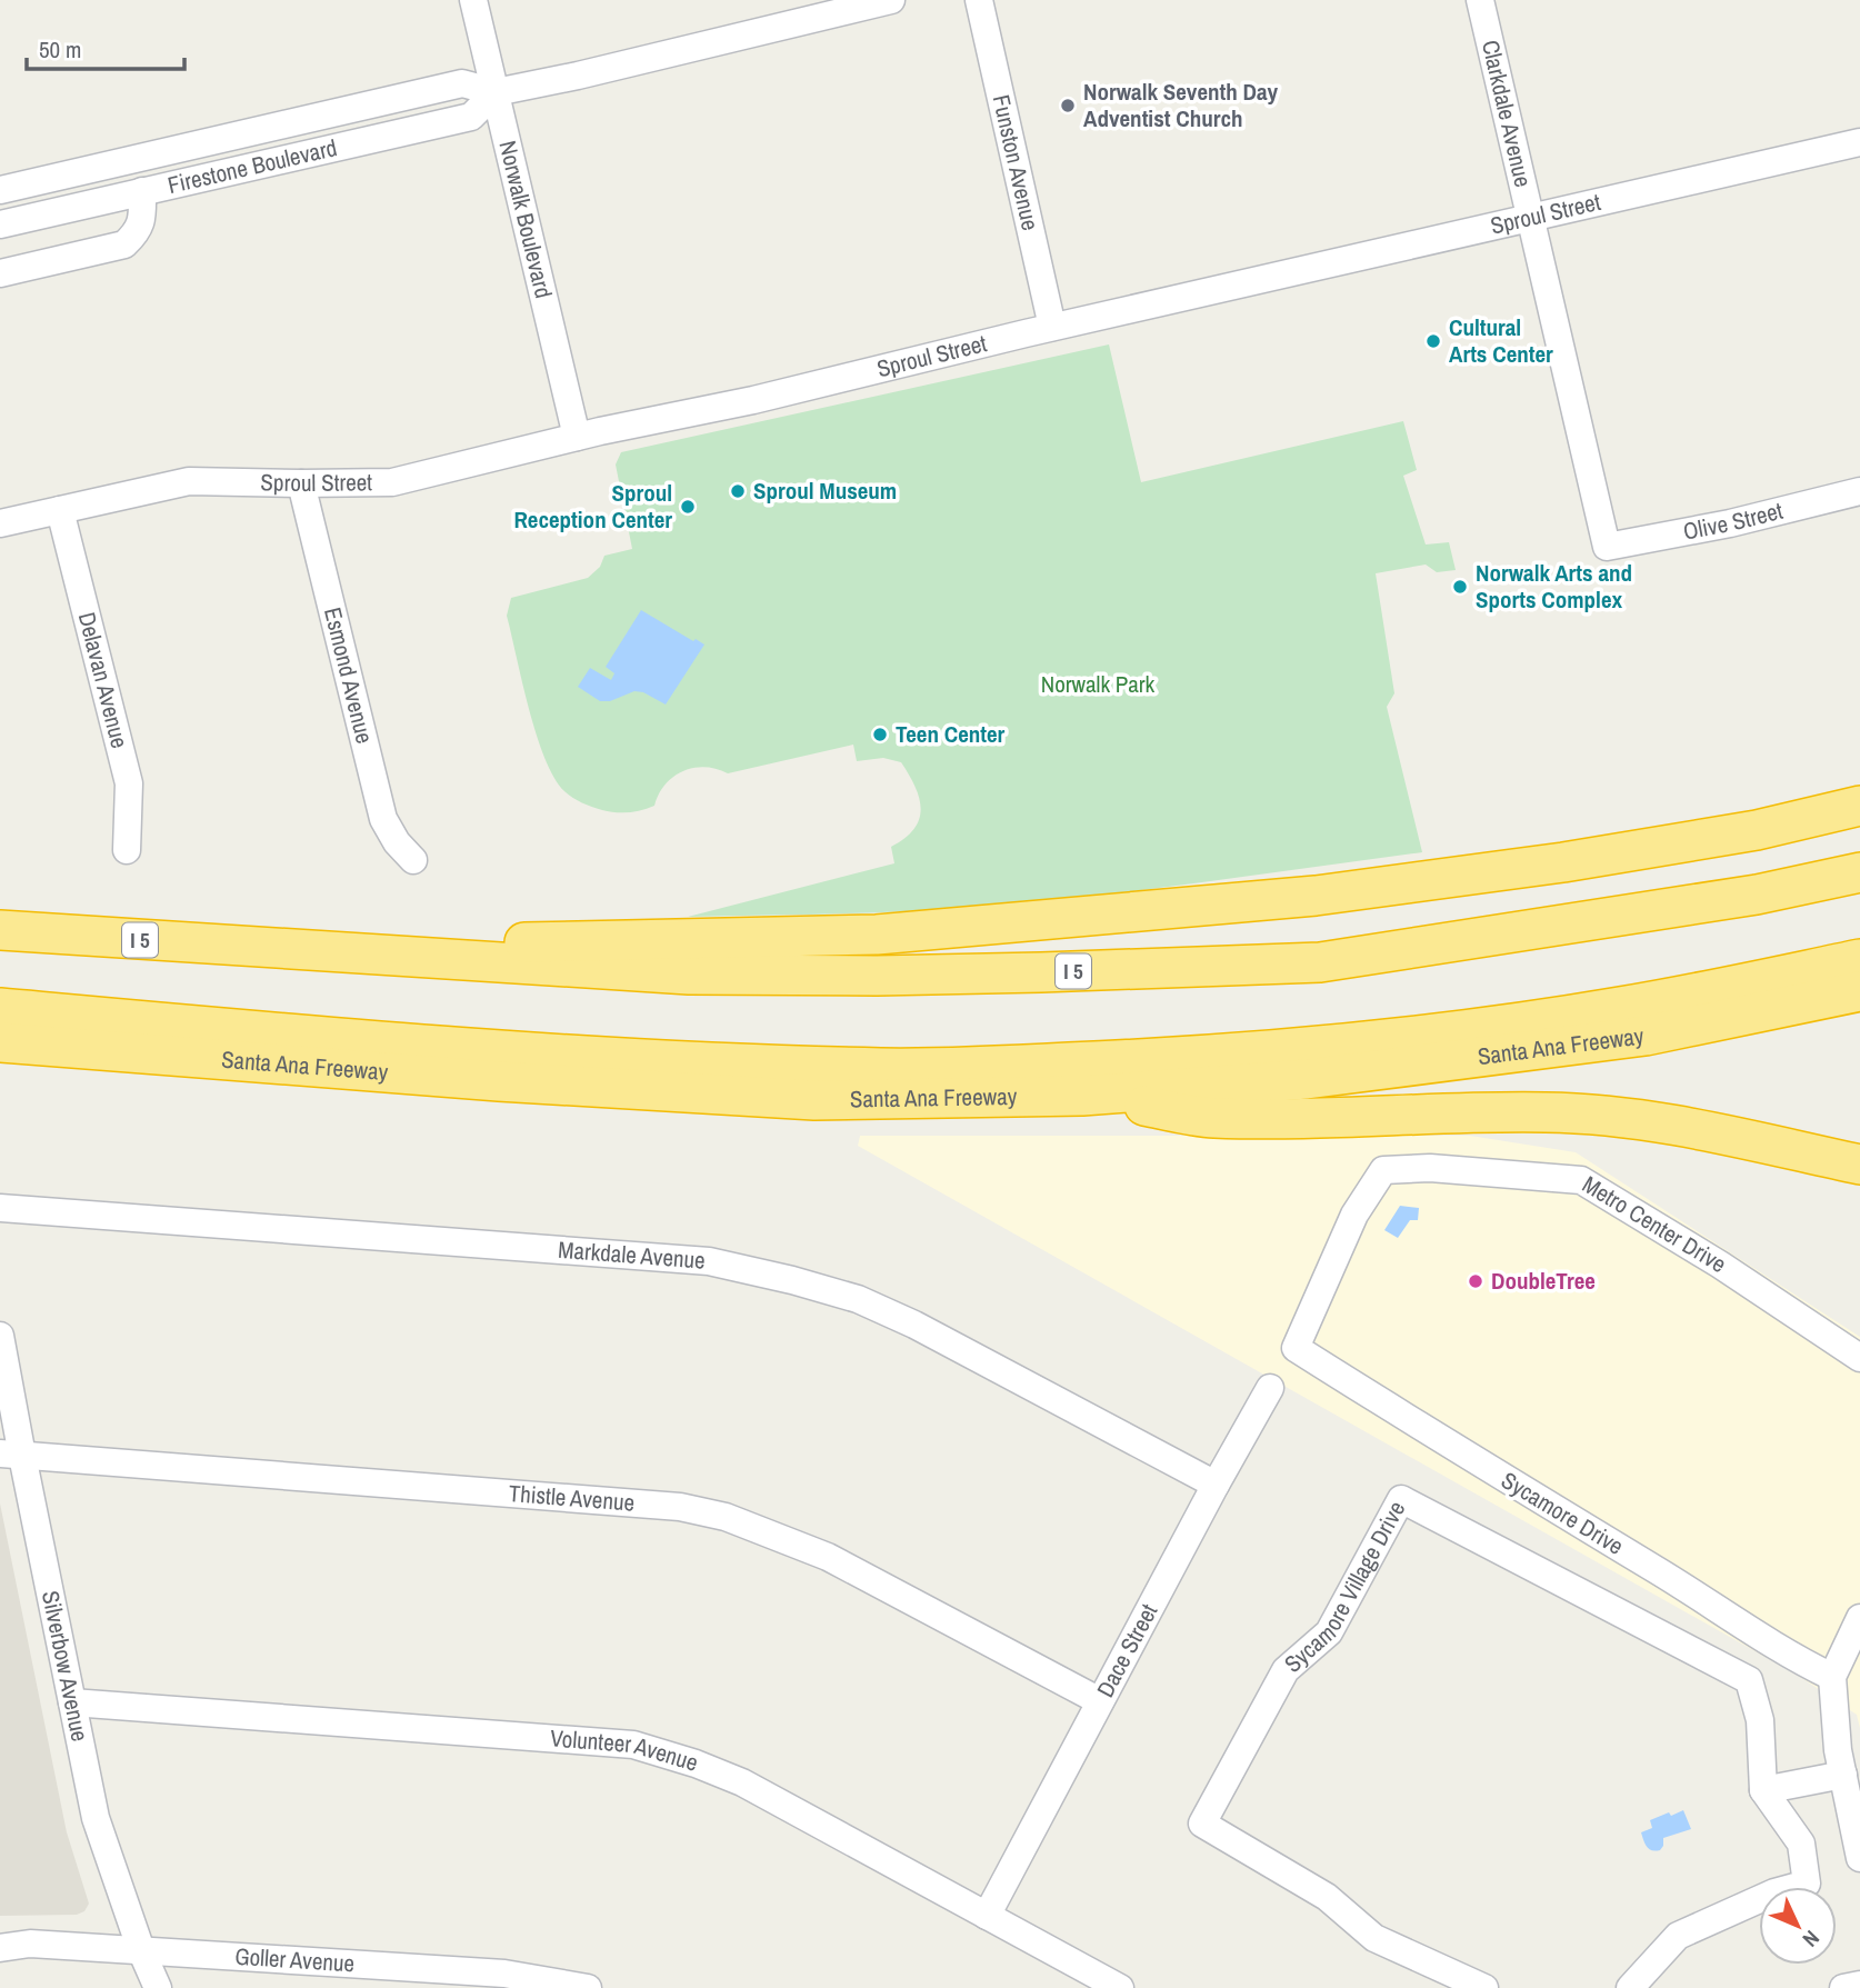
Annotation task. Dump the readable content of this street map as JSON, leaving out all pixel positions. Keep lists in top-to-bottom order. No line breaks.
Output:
{"streets":{"highway":["I 5","Santa Ana Freeway"],"street":["Clarkdale Avenue","Funston Avenue","Firestone Boulevard","Sproul Street","Norwalk Boulevard","Olive Street","Esmond Avenue","Delavan Avenue","Metro Center Drive","Markdale Avenue","Thistle Avenue","Sycamore Drive","Sycamore Village Drive","Dace Street","Silverbow Avenue","Volunteer Avenue","Goller Avenue"]},"crossings":[["Clarkdale Avenue","Sproul Street"],["Clarkdale Avenue","Olive Street"],["Funston Avenue","Sproul Street"],["Firestone Boulevard","Norwalk Boulevard"],["Sproul Street","Norwalk Boulevard"],["Sproul Street","Esmond Avenue"],["Sproul Street","Delavan Avenue"],["Metro Center Drive","Sycamore Drive"],["Markdale Avenue","Dace Street"],["Thistle Avenue","Dace Street"],["Thistle Avenue","Silverbow Avenue"],["Dace Street","Volunteer Avenue"],["Silverbow Avenue","Volunteer Avenue"],["Silverbow Avenue","Goller Avenue"]],"parks":["Norwalk Park"],"places":["Norwalk Seventh Day Adventist Church","Cultural Arts Center","Sproul Museum","Sproul Reception Center","Norwalk Arts and Sports Complex","Teen Center","DoubleTree"],"scale_bar":"50 m","north":"bottom right"}
